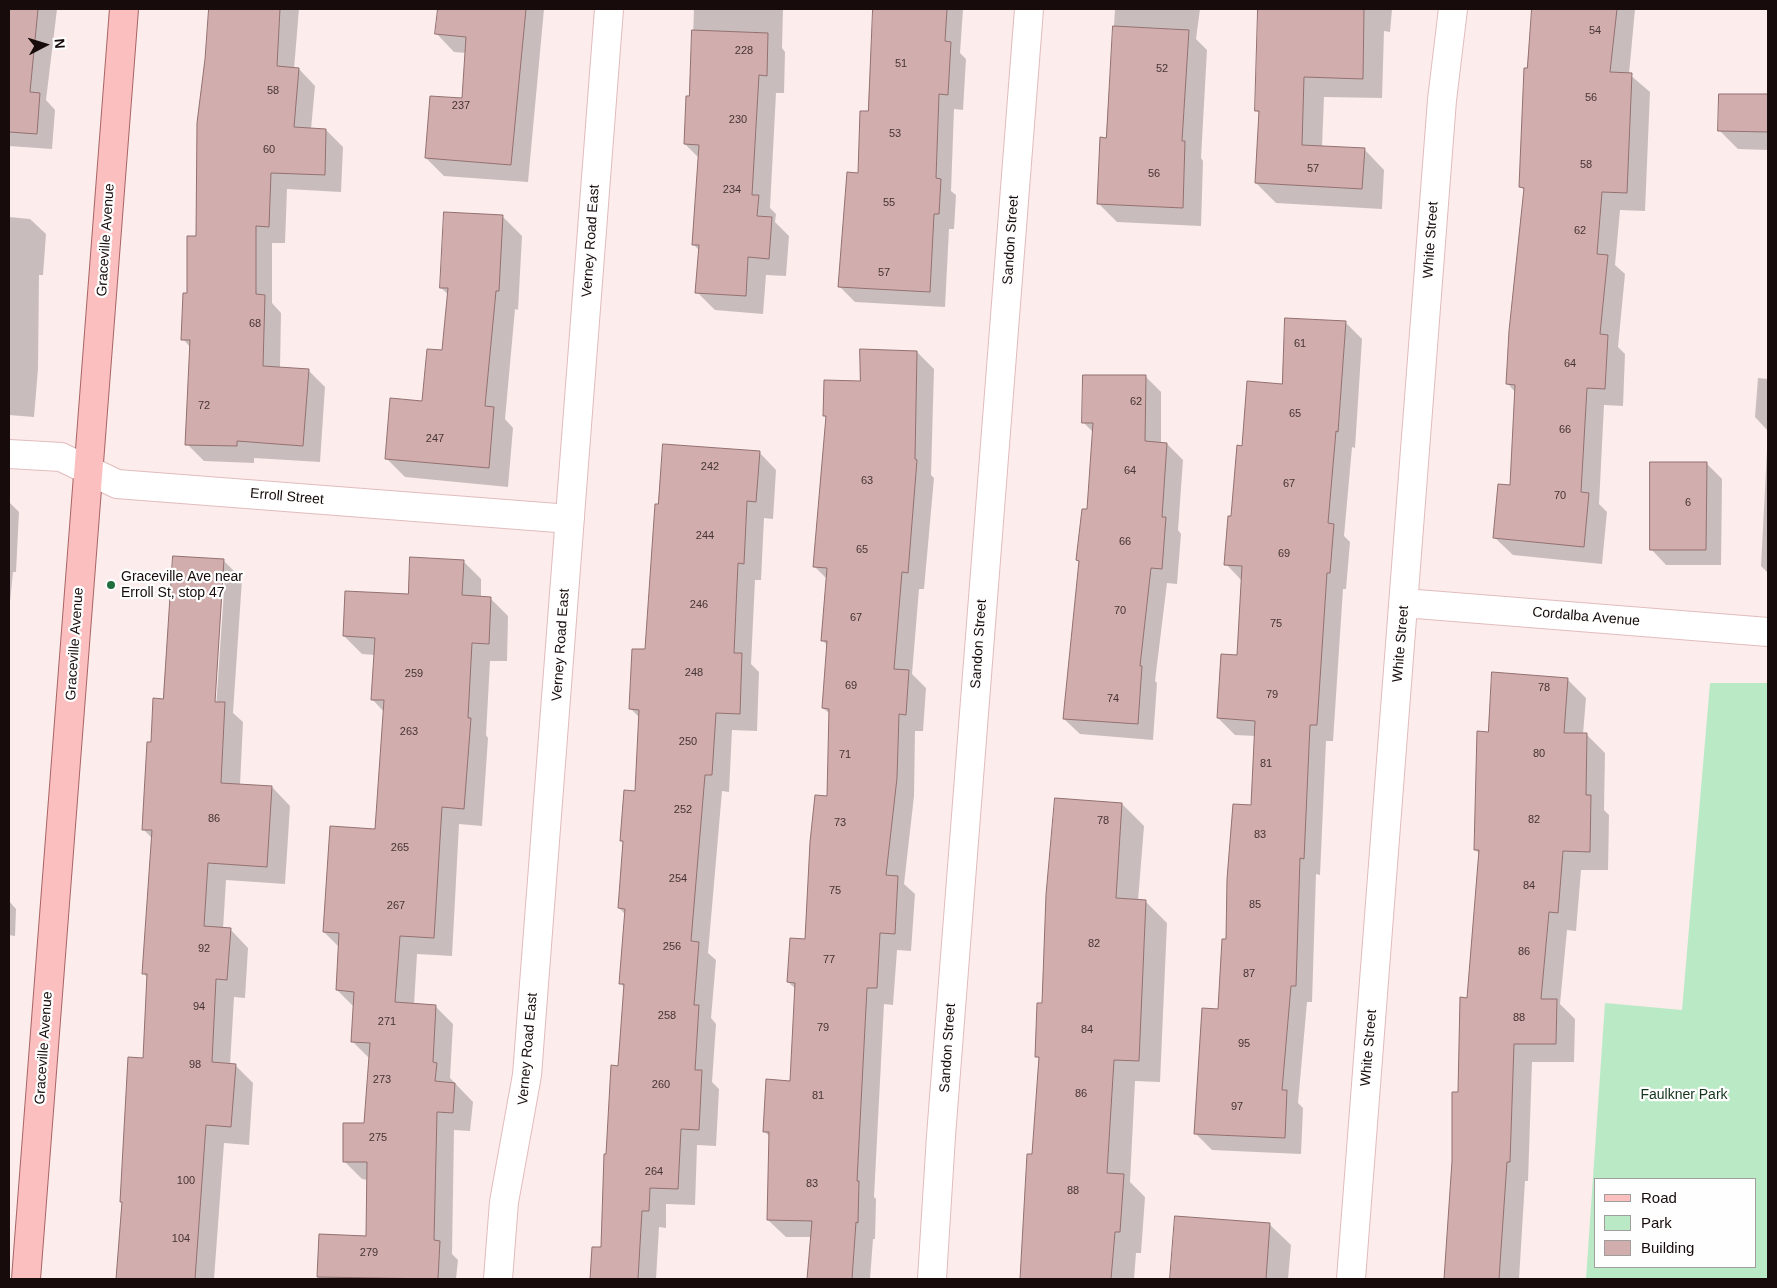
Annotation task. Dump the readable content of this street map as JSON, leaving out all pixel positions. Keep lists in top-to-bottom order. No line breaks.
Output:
{"streets":{"main road":["Graceville Avenue"],"street":["Sandon Street","White Street","Verney Road East","Erroll Street","Cordalba Avenue"]},"crossings":[["Graceville Avenue","Erroll Street"],["White Street","Cordalba Avenue"],["Verney Road East","Erroll Street"]],"parks":["Faulkner Park"],"places":["Graceville Ave near Erroll St, stop 47"],"house_numbers":["54","228","51","52","58","56","237","230","53","60","58","57","56","234","55","62","57","68","61","64","62","72","65","66","247","242","64","63","67","70","6","244","66","65","69","246","70","67","75","248","259","69","78","79","74","263","250","80","71","81","252","86","82","78","73","83","265","254","84","75","85","267","82","256","92","86","77","87","94","258","88","271","79","84","95","98","273","260","86","81","97","275","264","100","83","88","104","279"],"legend":["Road","Park","Building"],"north":"right"}
